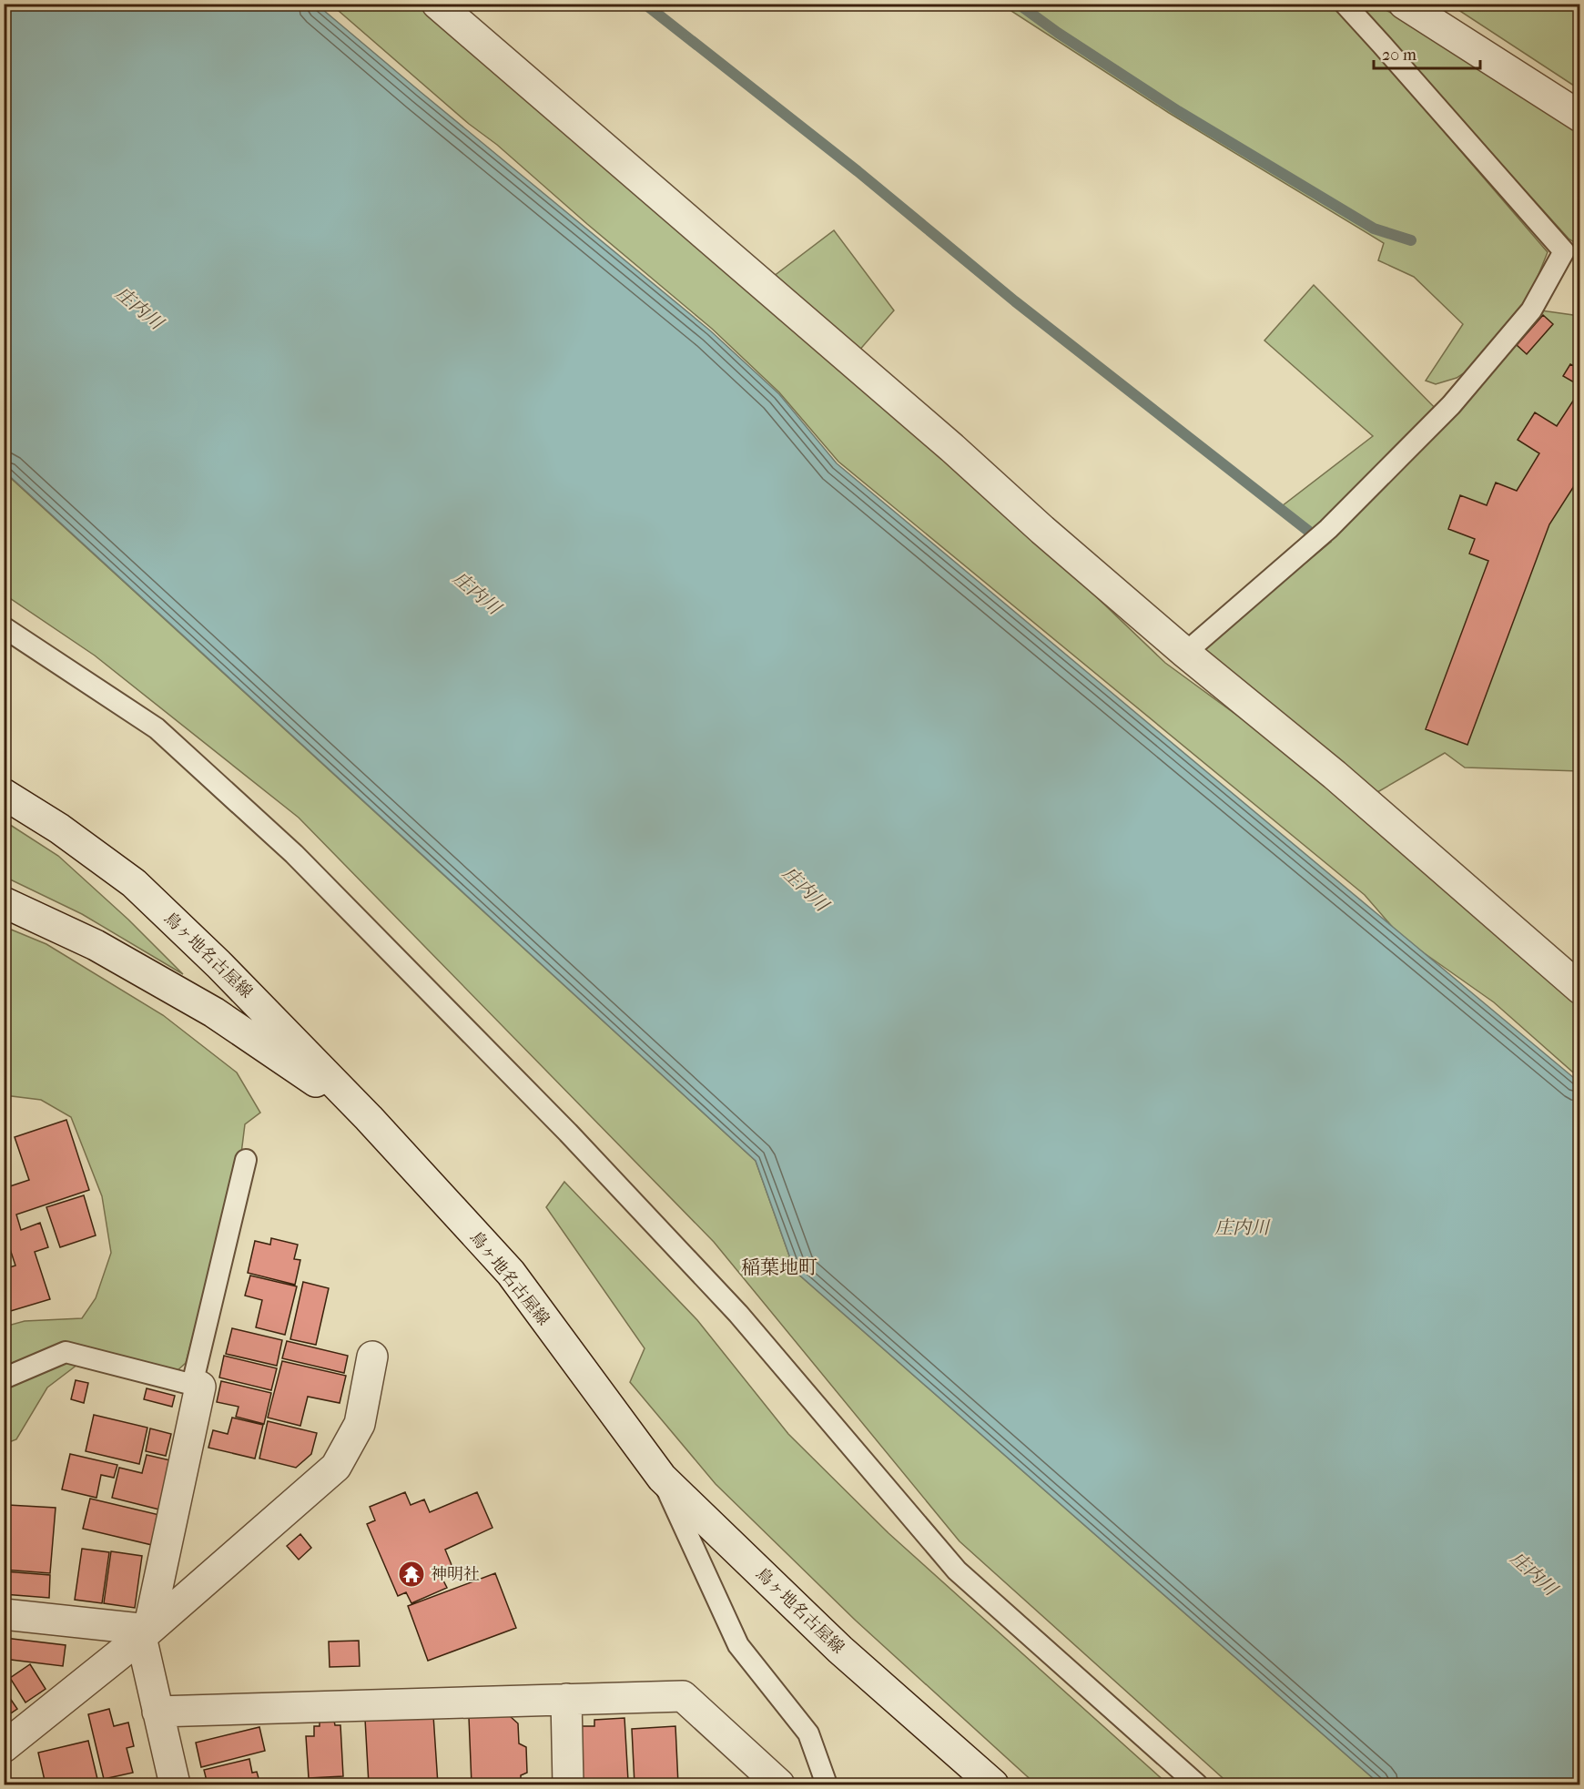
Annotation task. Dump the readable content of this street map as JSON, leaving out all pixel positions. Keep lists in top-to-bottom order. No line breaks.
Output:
{"streets":{"street":["鳥ヶ地名古屋線"]},"districts":["稲葉地町"],"water":["庄内川"],"places":{"temple":["神明社"]},"scale_bar":"20 m"}
